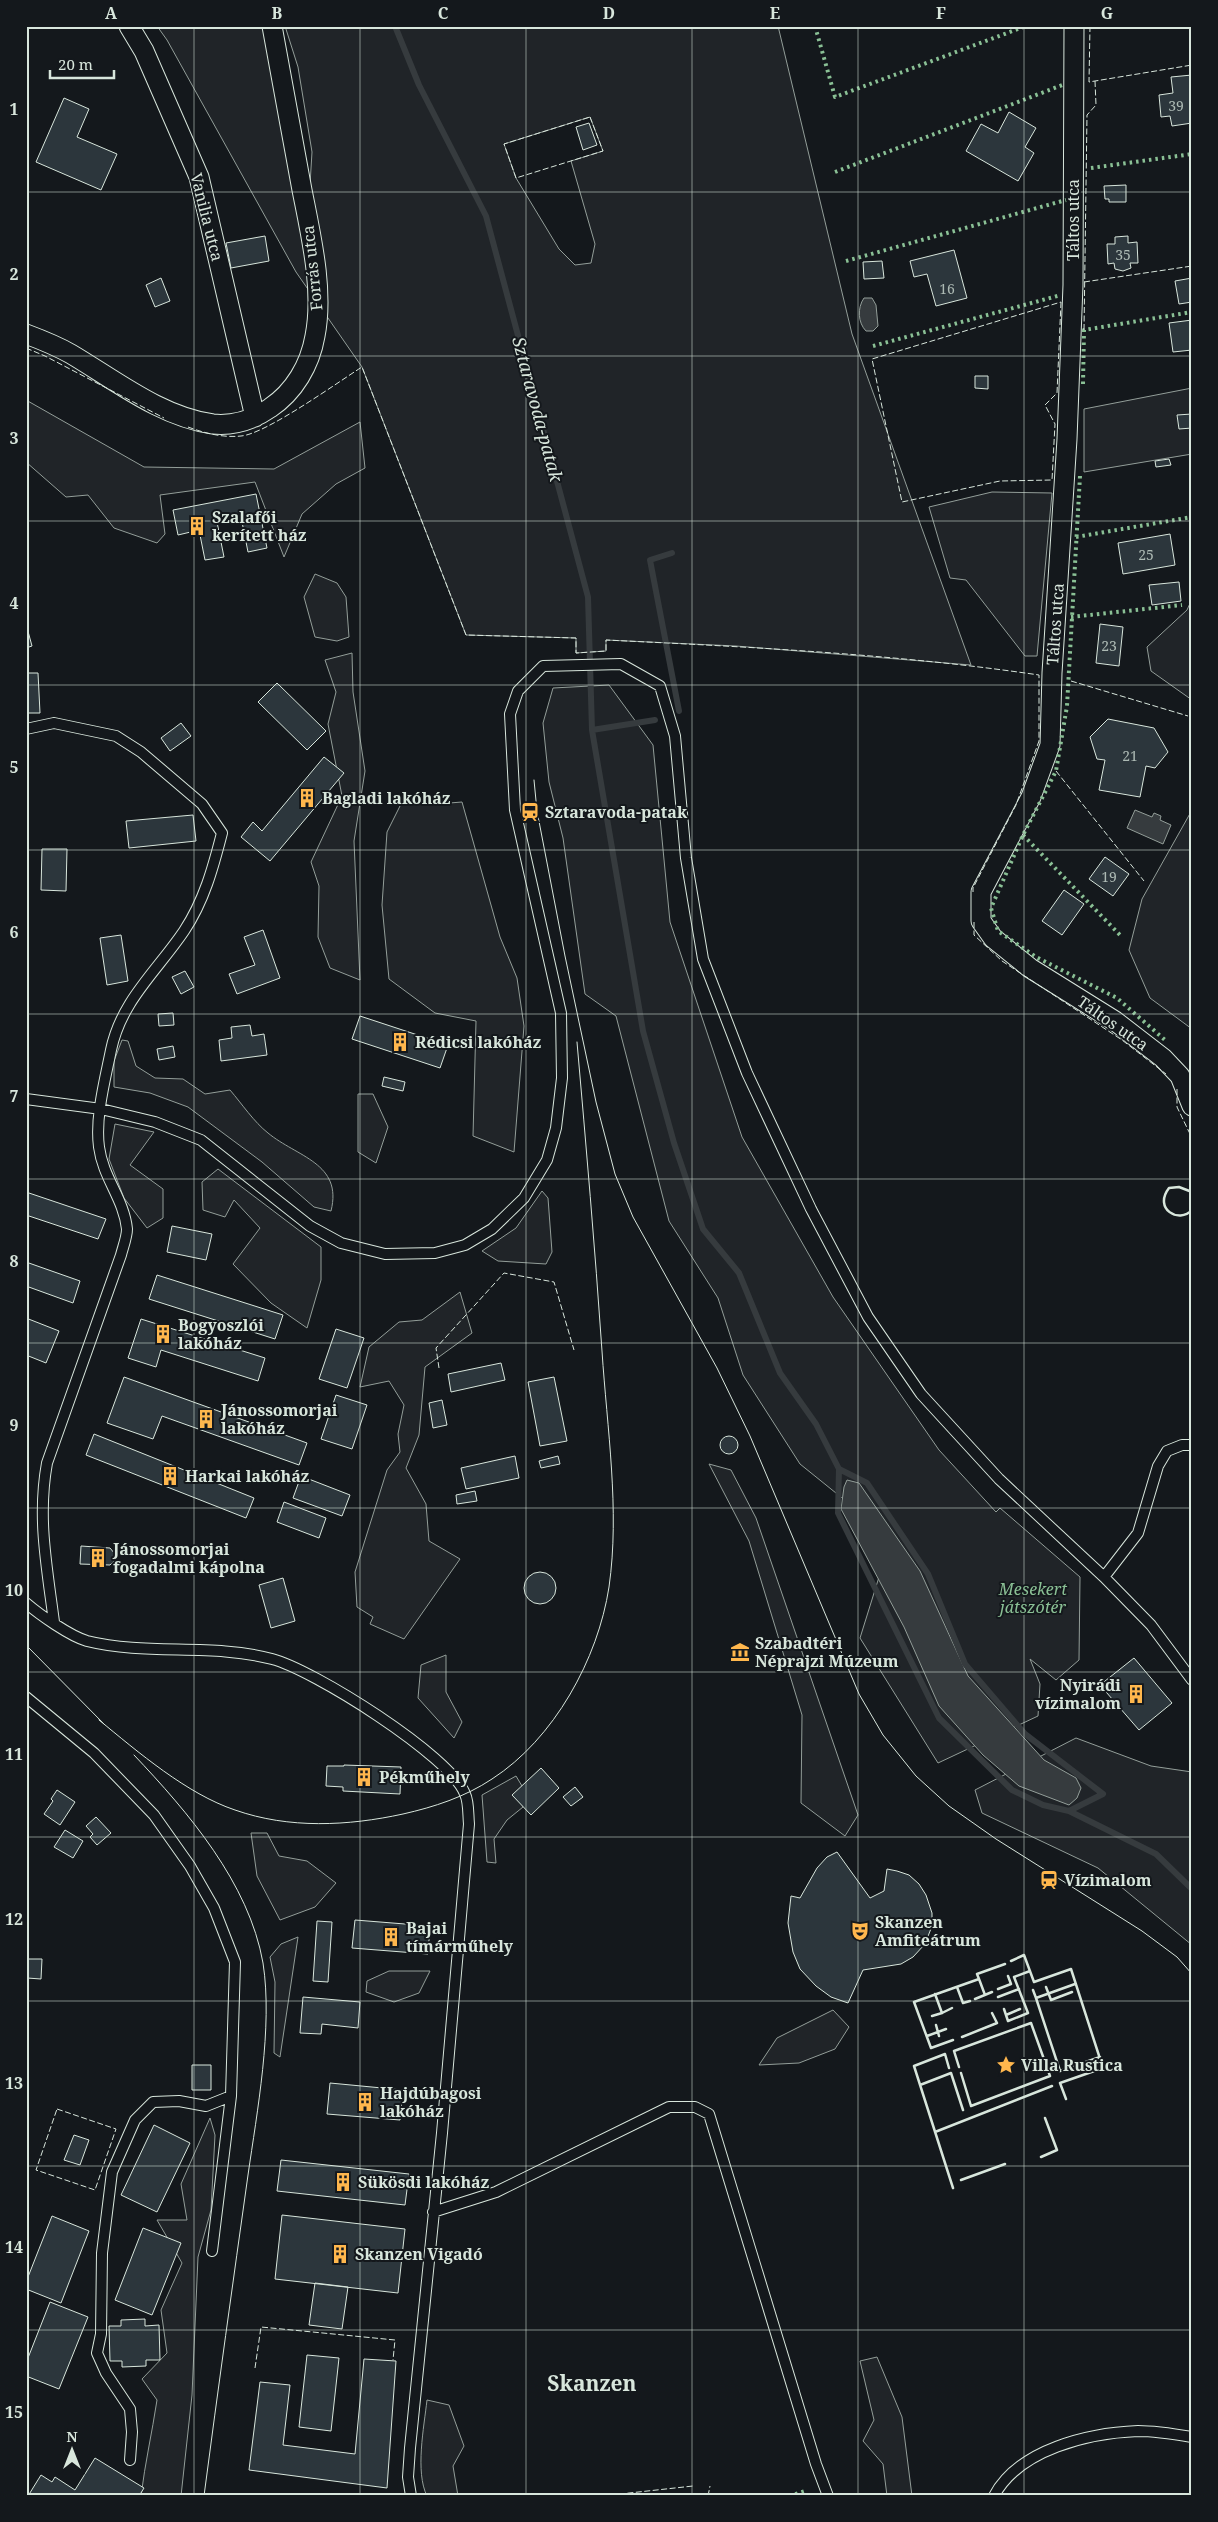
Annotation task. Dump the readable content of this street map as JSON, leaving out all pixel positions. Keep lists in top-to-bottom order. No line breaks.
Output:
{"streets":{"street":["Vanilia utca","Táltos utca","Forrás utca"]},"crossings":[["Vanilia utca","Forrás utca"]],"districts":["Skanzen"],"water":["Sztaravoda-patak"],"parks":["Mesekert játszótér"],"places":{"building":["Szalafői kerített ház","Bagladi lakóház","Rédicsi lakóház","Bogyoszlói lakóház","Jánossomorjai lakóház","Harkai lakóház","Jánossomorjai fogadalmi kápolna","Nyirádi vízimalom","Pékműhely","Bajai tímárműhely","Hajdúbagosi lakóház","Sükösdi lakóház","Skanzen Vigadó"],"station":["Sztaravoda-patak","Vízimalom"],"museum":["Szabadtéri Néprajzi Múzeum"],"theatre":["Skanzen Amfiteátrum"],"place":["Villa Rustica"]},"house_numbers":["39","35","16","25","23","21","19"],"scale_bar":"20 m","north":"top","grid":{"columns":["A","B","C","D","E","F","G"],"rows":["1","2","3","4","5","6","7","8","9","10","11","12","13","14","15"]}}
